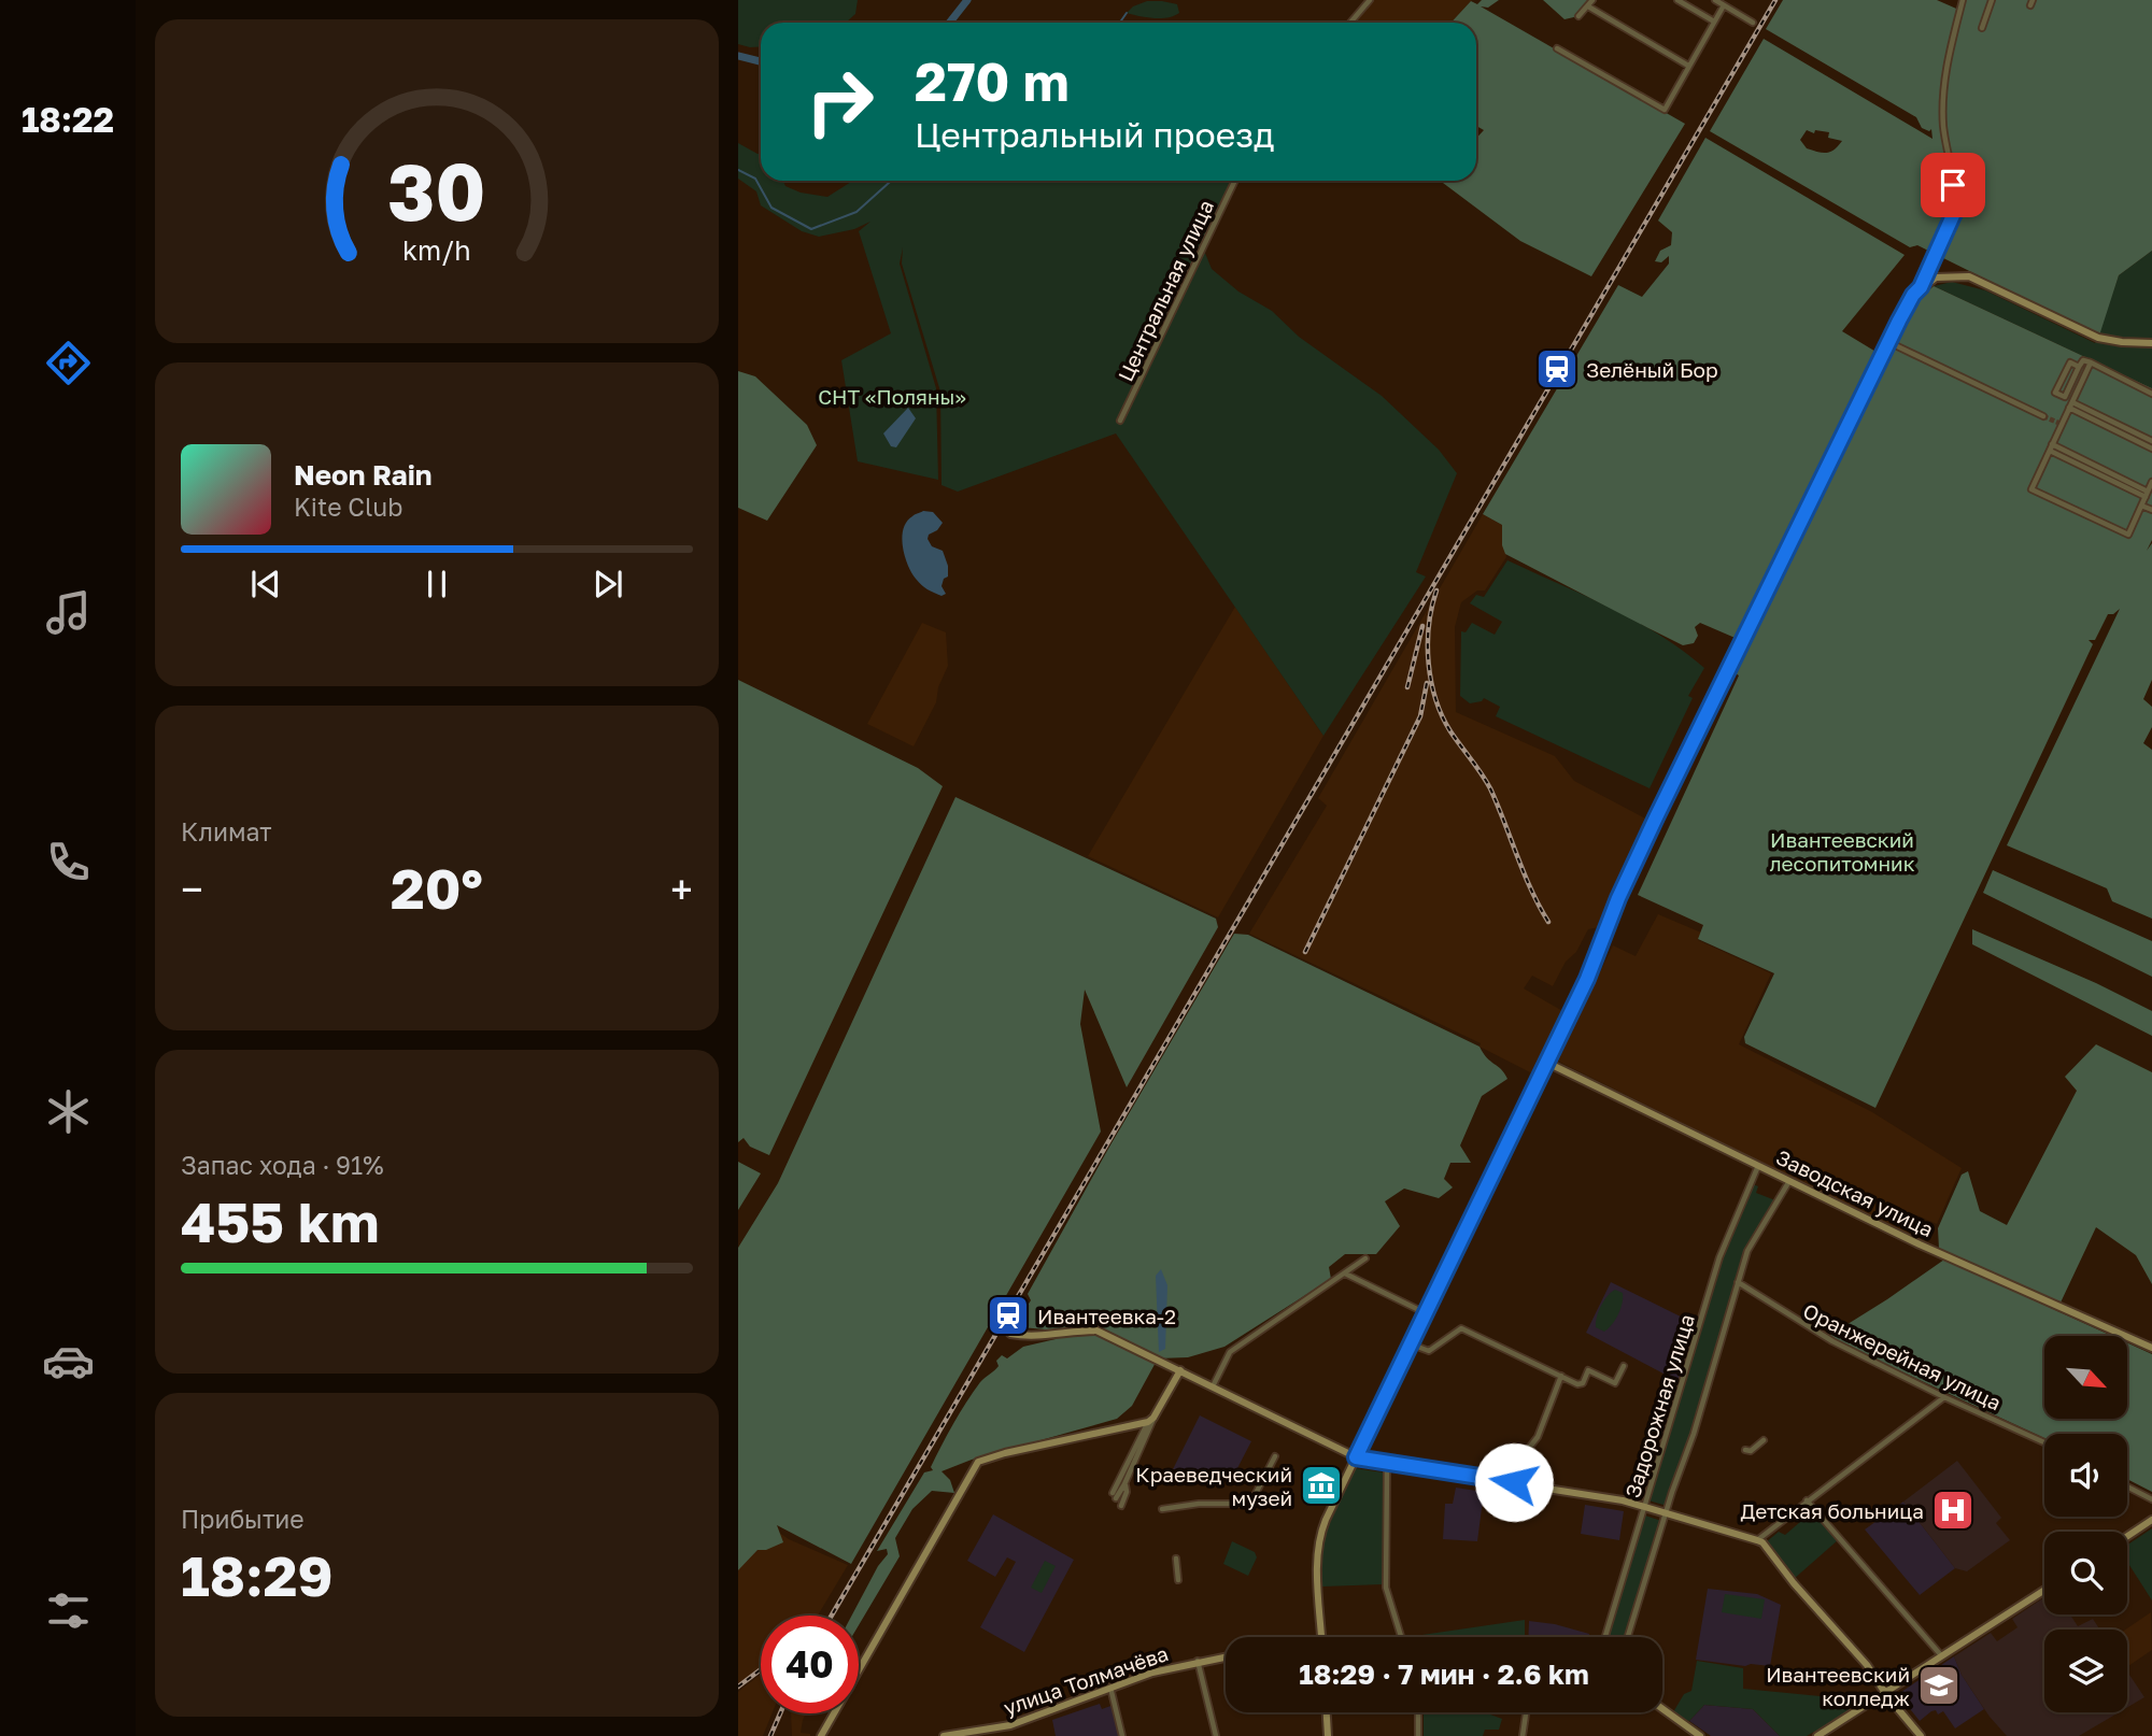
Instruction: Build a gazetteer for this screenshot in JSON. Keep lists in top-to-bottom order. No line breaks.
{"streets":{"street":["Центральная улица","Заводская улица","Оранжерейная улица","Задорожная улица","улица Толмачёва"]},"crossings":[["Заводская улица","Задорожная улица"],["Оранжерейная улица","Задорожная улица"]],"parks":["СНТ «Поляны»","Ивантеевский лесопитомник"],"places":{"station":["Зелёный Бор","Ивантеевка-2"],"museum":["Краеведческий музей"],"hospital":["Детская больница"],"school or university":["Ивантеевский колледж"]},"north":"bottom right","page":{"tabs":"18:22","turn":["270 m","Центральный проезд"],"song":["Neon Rain","Kite Club"],"tile":["Климат",["Запас хода · 91%","455 km"],["Прибытие","18:29"]],"heat":["−","20°","+"],"limit":"40","trip":"18:29 · 7 мин · 2.6 km","gauge":["30","km/h"]}}
